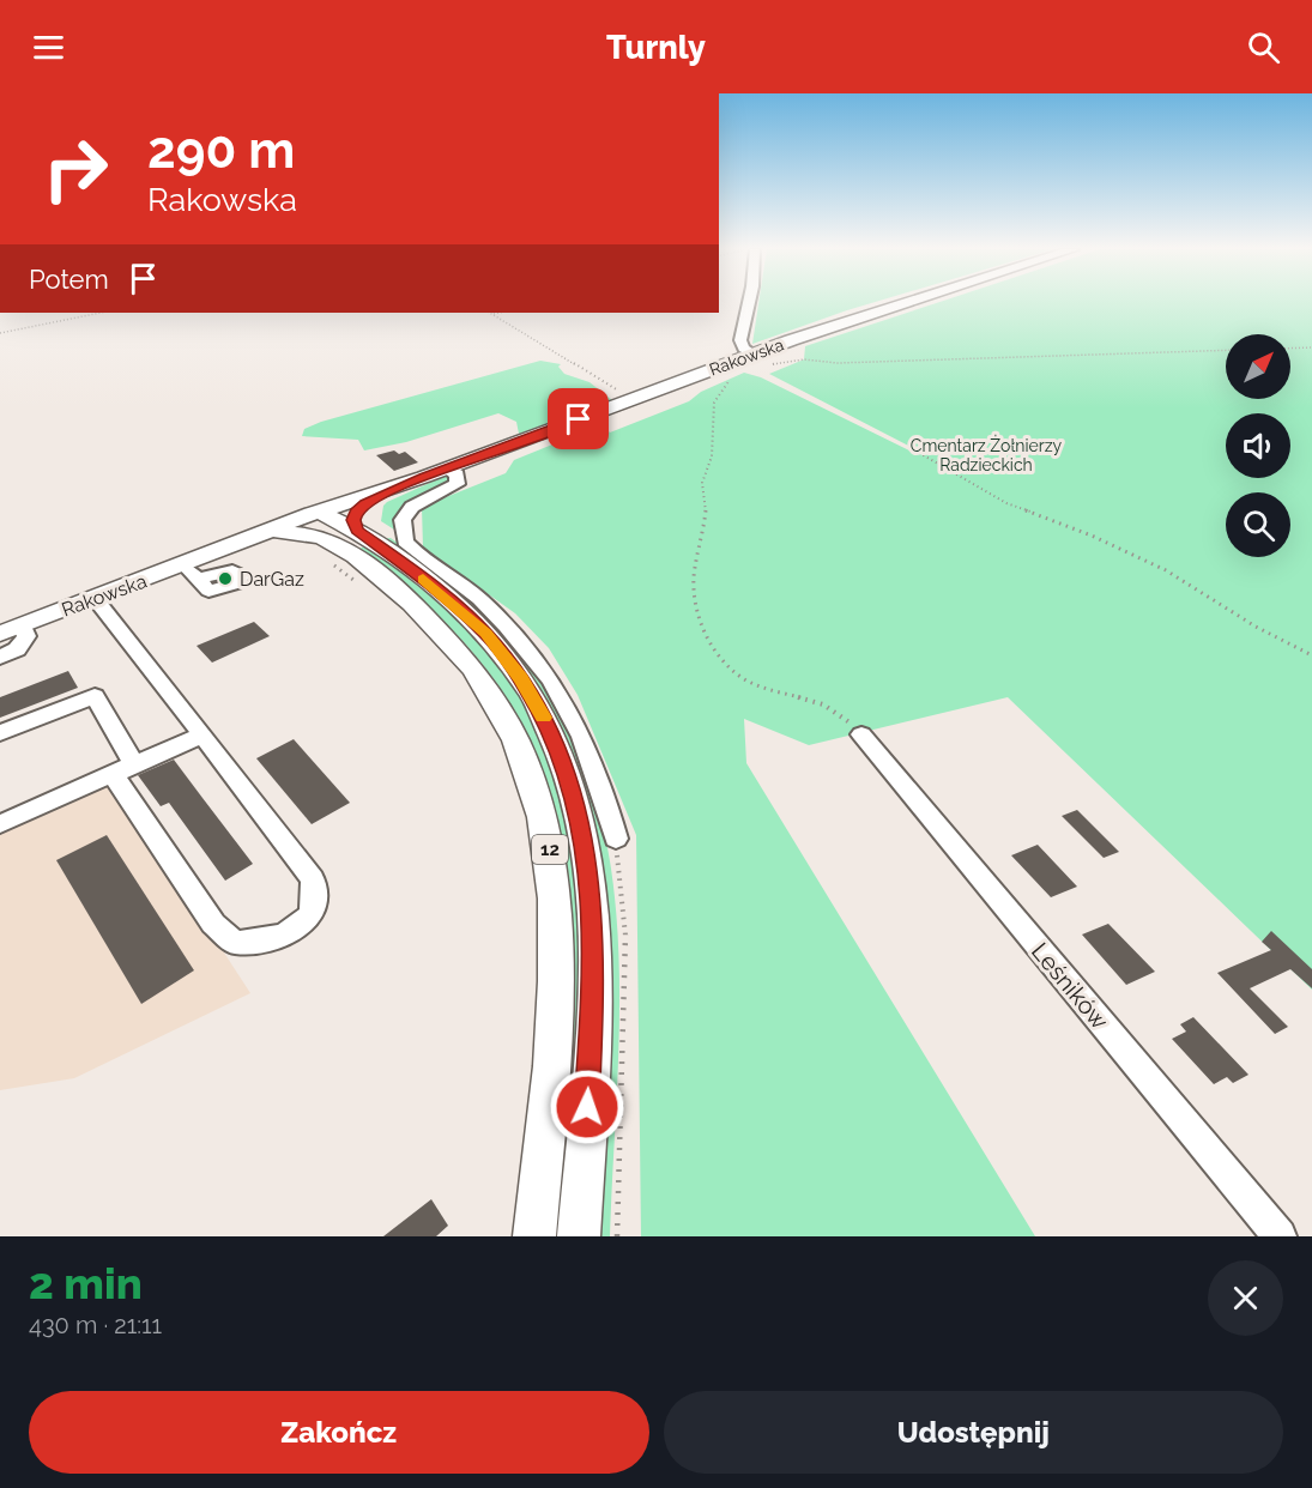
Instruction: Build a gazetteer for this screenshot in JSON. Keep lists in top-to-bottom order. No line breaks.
{"streets":{"main road":["Rakowska","12"],"street":["Leśników"]},"crossings":[["Rakowska","12"]],"parks":["Cmentarz Żołnierzy Radzieckich"],"places":["DarGaz"],"north":"top right","page":{"header":"Turnly","turn":["290 m","Rakowska"],"then":"Potem","heading":["2 min","430 m · 21:11"],"buttons":["Zakończ","Udostępnij"]}}
